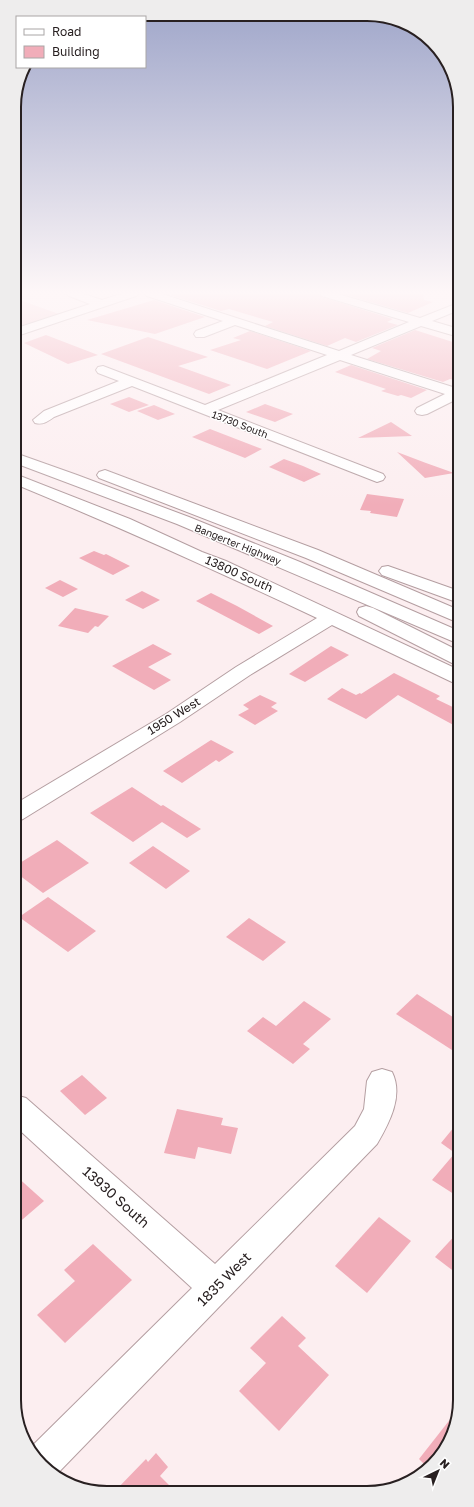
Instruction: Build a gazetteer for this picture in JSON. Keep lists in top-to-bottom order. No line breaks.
{"streets":{"main road":["13730 South","Bangerter Highway","13800 South","1950 West","13930 South","1835 West"]},"crossings":[["13800 South","1950 West"],["13930 South","1835 West"]],"legend":["Road","Building"],"north":"top right"}
